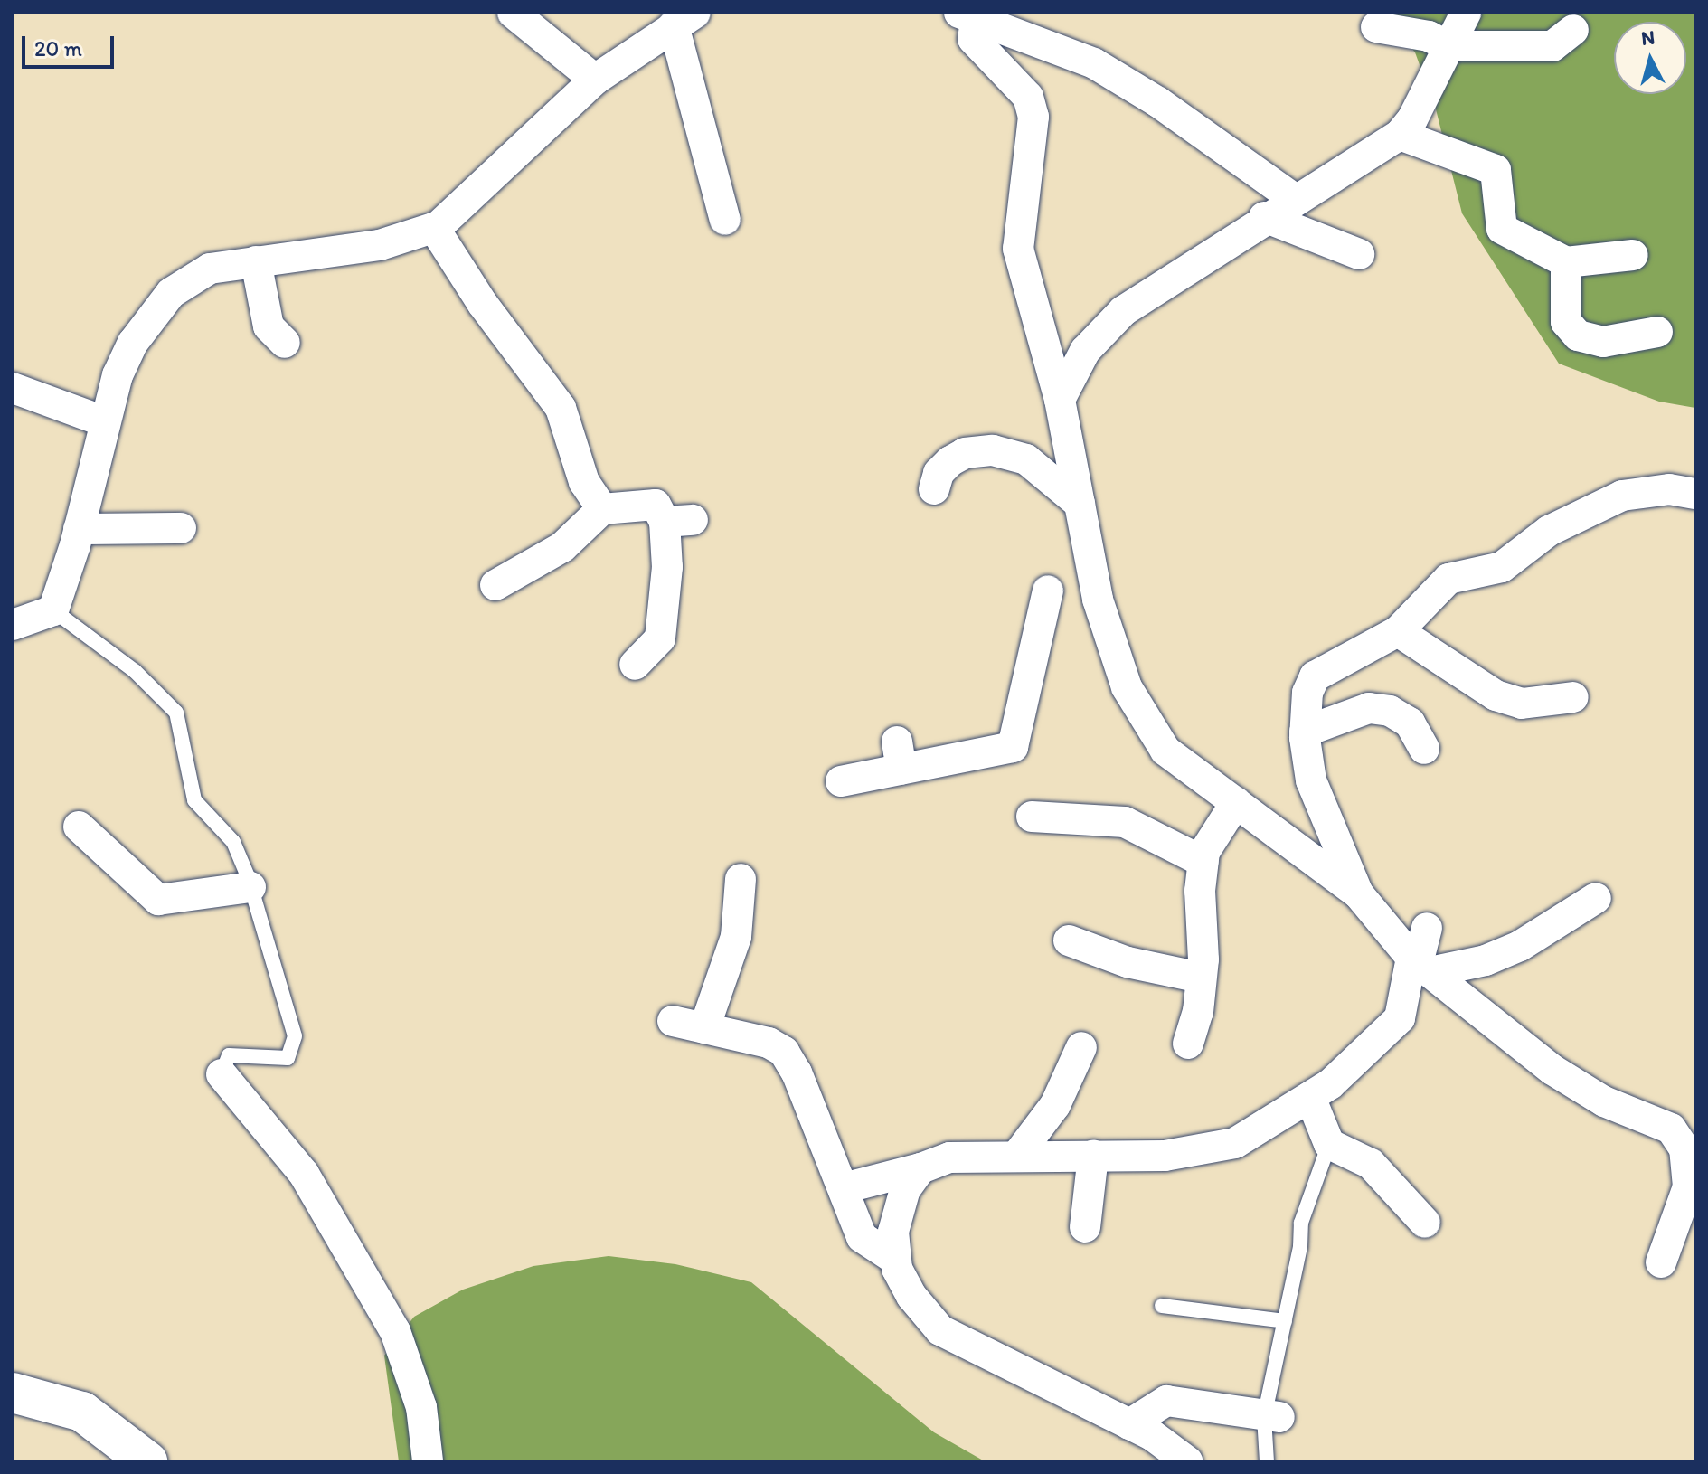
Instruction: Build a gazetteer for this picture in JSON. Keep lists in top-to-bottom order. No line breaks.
{"scale_bar":"20 m","north":"top"}
